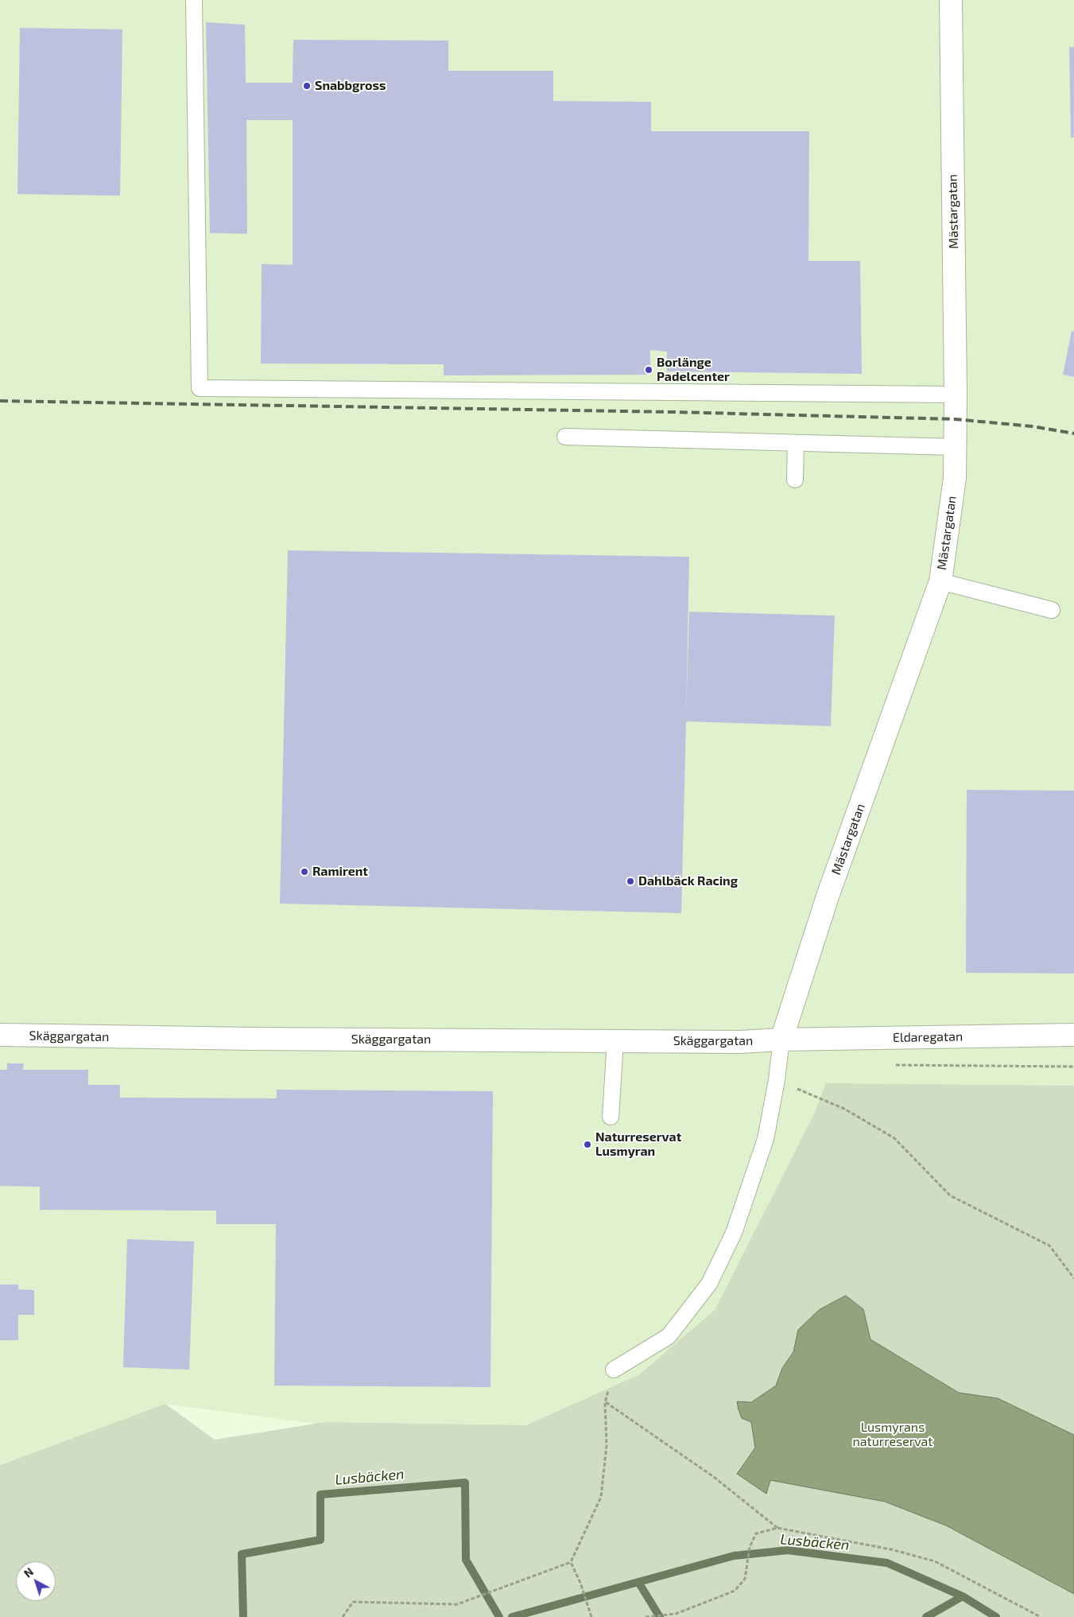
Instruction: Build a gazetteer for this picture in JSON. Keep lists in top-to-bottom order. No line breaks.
{"streets":{"street":["Mästargatan","Skäggargatan","Eldaregatan"]},"crossings":[["Mästargatan","Skäggargatan"],["Mästargatan","Eldaregatan"],["Skäggargatan","Eldaregatan"]],"water":["Lusbäcken"],"parks":["Lusmyrans naturreservat"],"places":["Snabbgross","Borlänge Padelcenter","Ramirent","Dahlbäck Racing","Naturreservat Lusmyran"],"north":"top left"}
